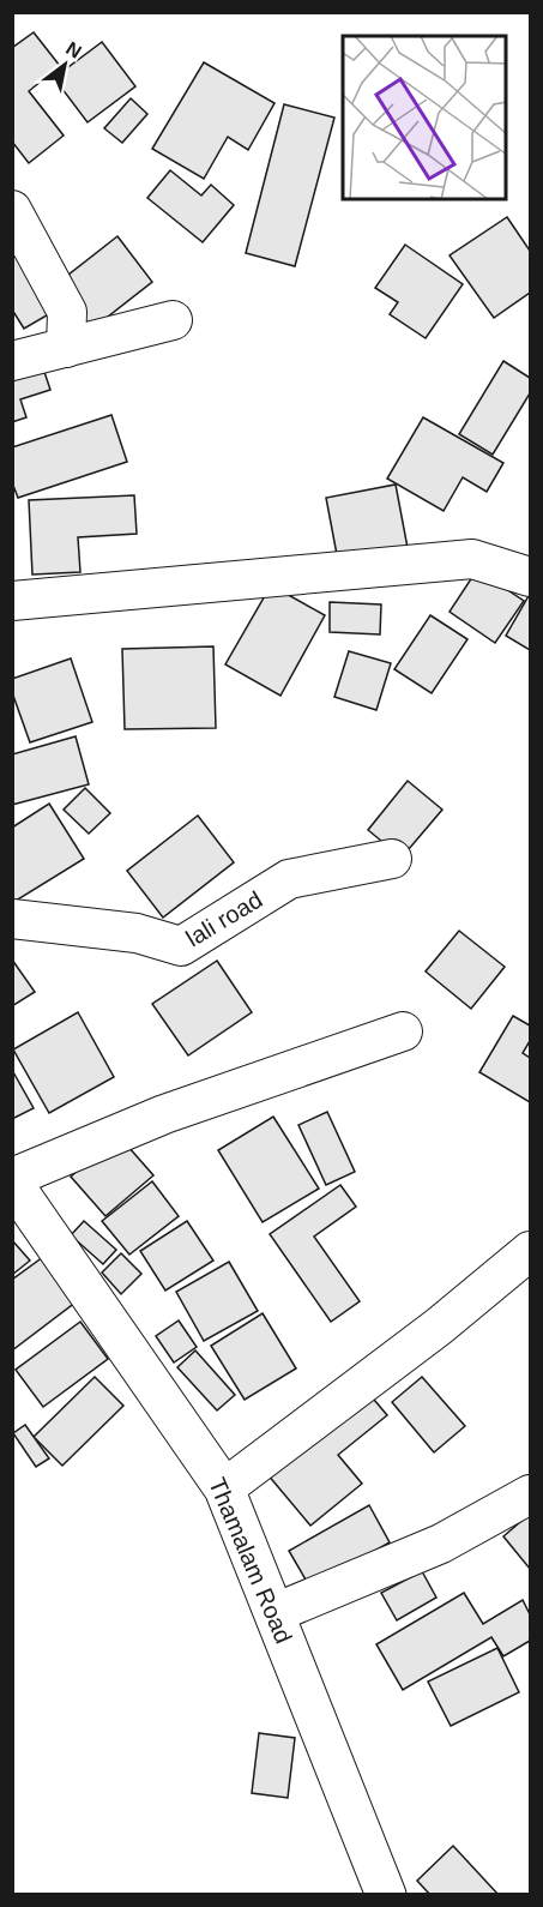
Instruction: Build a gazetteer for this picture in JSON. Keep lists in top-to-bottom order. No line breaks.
{"streets":{"street":["lali road","Thamalam Road"]},"north":"top right"}
